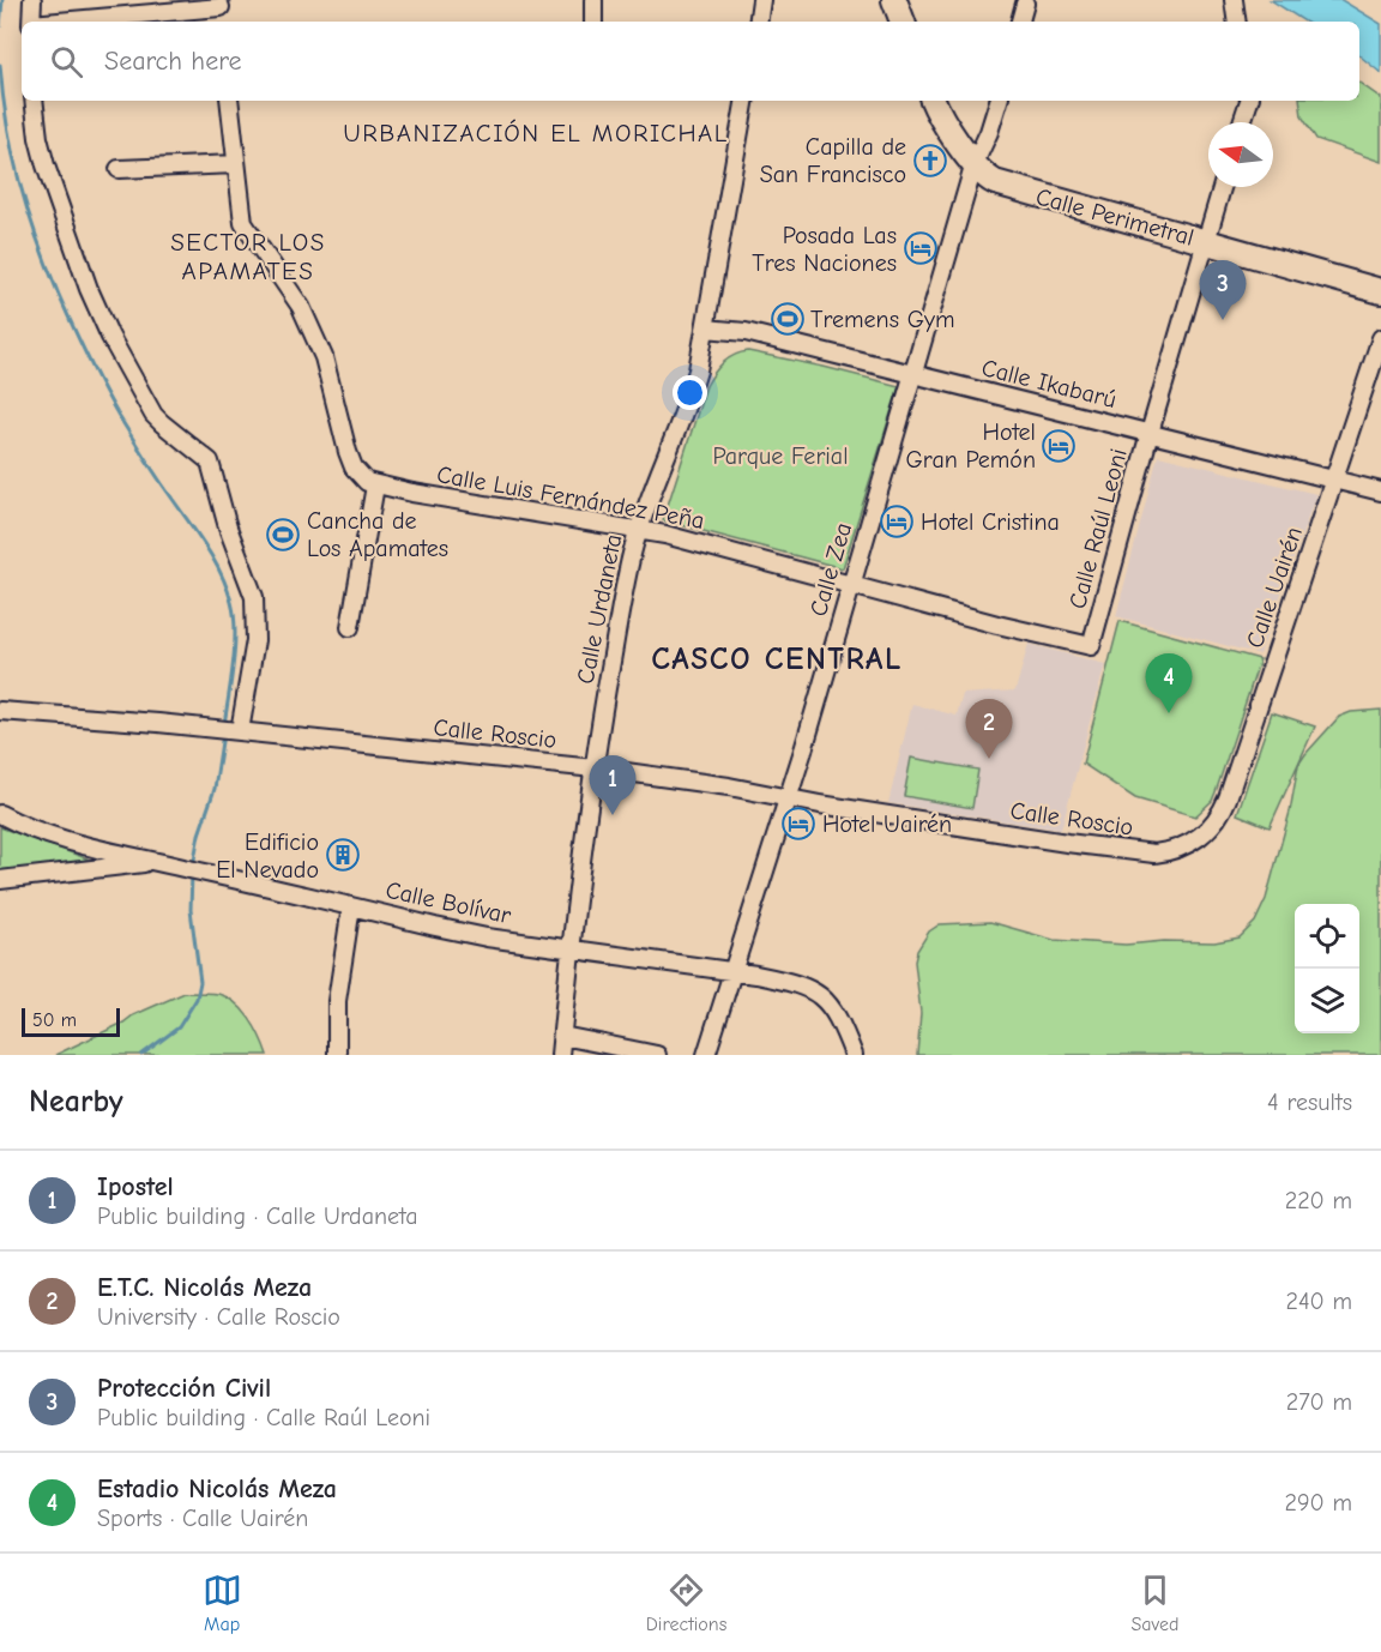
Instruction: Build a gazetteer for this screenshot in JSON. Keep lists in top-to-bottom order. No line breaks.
{"streets":{"highway":["Calle Perimetral"],"street":["Calle Ikabarú","Calle Luis Fernández Peña","Calle Raúl Leoni","Calle Zea","Calle Uairén","Calle Urdaneta","Calle Roscio","Calle Bolívar"]},"crossings":[["Calle Perimetral","Calle Raúl Leoni"],["Calle Perimetral","Calle Zea"],["Calle Ikabarú","Calle Raúl Leoni"],["Calle Ikabarú","Calle Zea"],["Calle Ikabarú","Calle Uairén"],["Calle Ikabarú","Calle Urdaneta"],["Calle Luis Fernández Peña","Calle Raúl Leoni"],["Calle Luis Fernández Peña","Calle Zea"],["Calle Luis Fernández Peña","Calle Urdaneta"],["Calle Zea","Calle Roscio"],["Calle Zea","Calle Bolívar"],["Calle Uairén","Calle Roscio"],["Calle Urdaneta","Calle Roscio"],["Calle Urdaneta","Calle Bolívar"]],"districts":["URBANIZACIÓN EL MORICHAL","SECTOR LOS APAMATES","CASCO CENTRAL"],"parks":["Parque Ferial"],"places":{"church":["Capilla de San Francisco"],"hotel":["Posada Las Tres Naciones","Hotel Gran Pemón","Hotel Cristina","Hotel Uairén"],"sports":["Tremens Gym","Cancha de Los Apamates"],"building":["Edificio El Nevado"]},"scale_bar":"50 m","north":"left","page":{"search":"Search here","pins":["3","4","2","1"],"scale":"50 m","heading":["Nearby","4 results"],"list":[{"mark":"1","name":"Ipostel","note":"Public building · Calle Urdaneta","value":"220 m"},{"mark":"2","name":"E.T.C. Nicolás Meza","note":"University · Calle Roscio","value":"240 m"},{"mark":"3","name":"Protección Civil","note":"Public building · Calle Raúl Leoni","value":"270 m"},{"mark":"4","name":"Estadio Nicolás Meza","note":"Sports · Calle Uairén","value":"290 m"}],"nav":["Map","Directions","Saved"]}}
